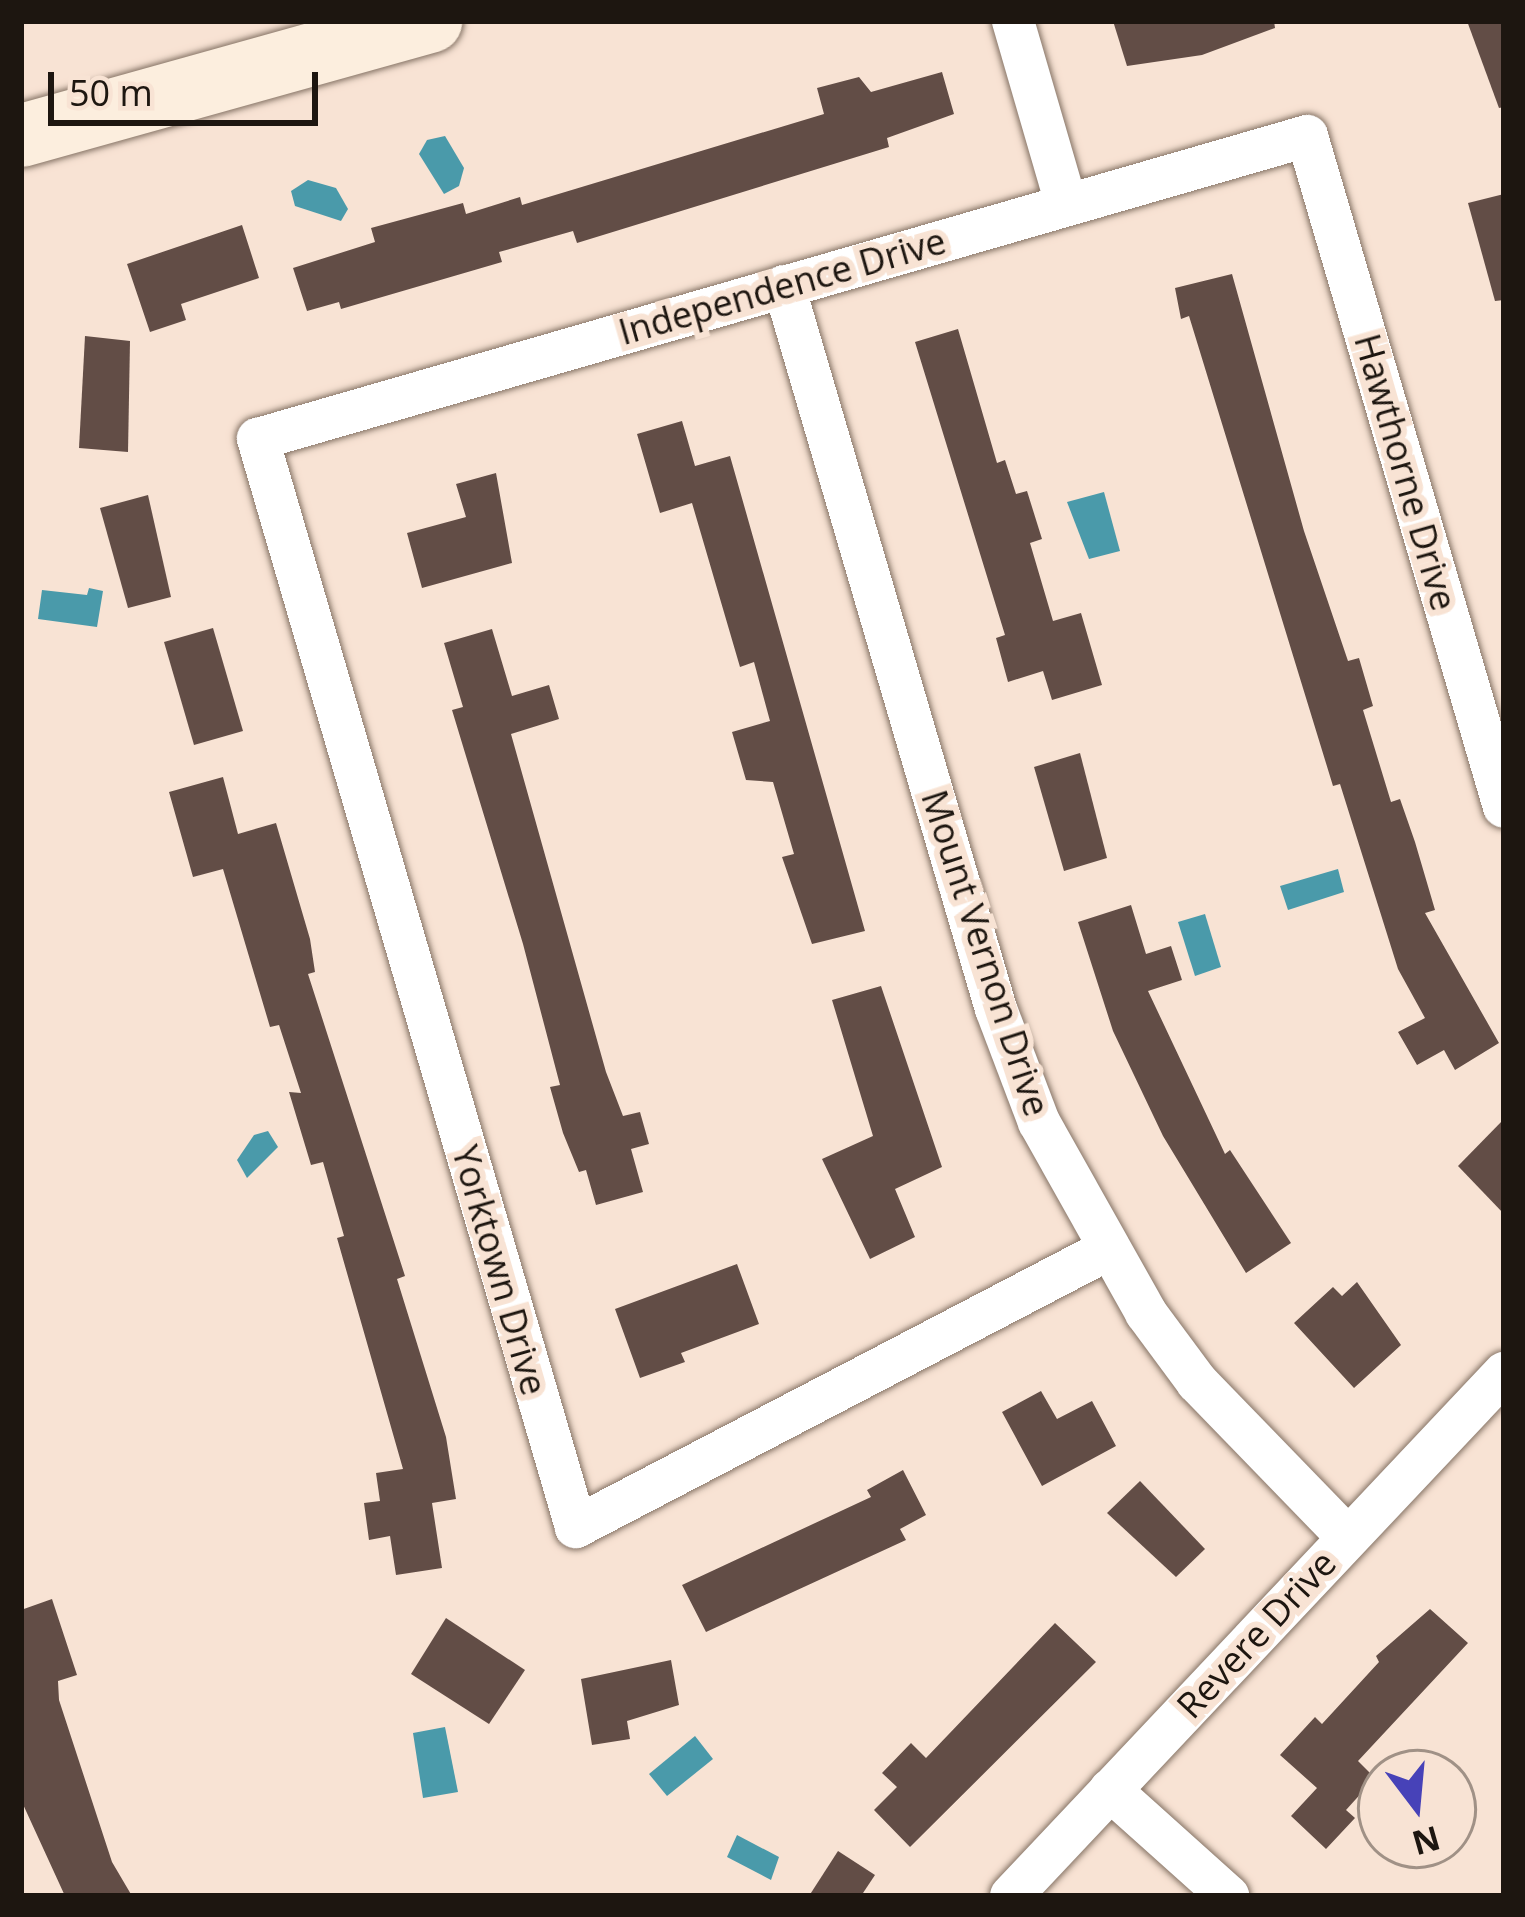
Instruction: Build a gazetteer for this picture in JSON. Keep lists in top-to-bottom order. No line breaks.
{"streets":{"street":["Independence Drive","Hawthorne Drive","Mount Vernon Drive","Yorktown Drive","Revere Drive"]},"crossings":[["Independence Drive","Hawthorne Drive"],["Independence Drive","Mount Vernon Drive"],["Independence Drive","Yorktown Drive"],["Mount Vernon Drive","Yorktown Drive"],["Mount Vernon Drive","Revere Drive"]],"scale_bar":"50 m","north":"bottom"}
